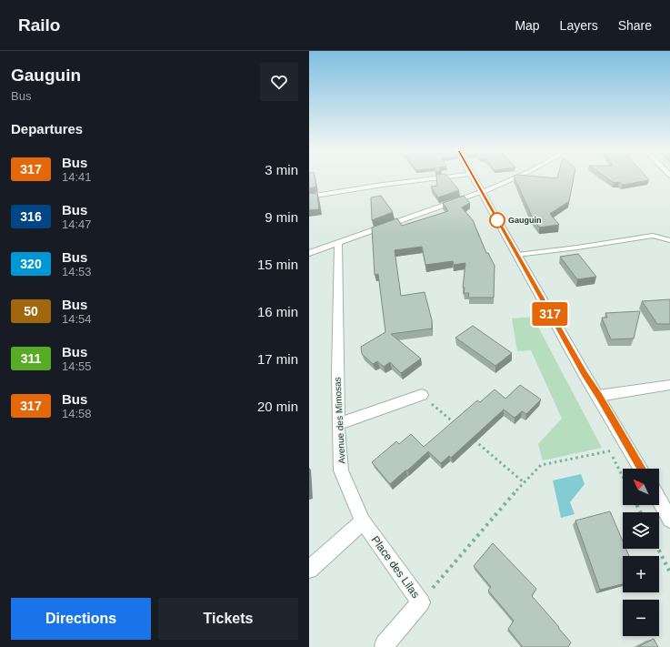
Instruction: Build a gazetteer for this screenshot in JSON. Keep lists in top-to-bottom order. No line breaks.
{"streets":{"street":["Avenue des Mimosas","Place des Lilas"]},"crossings":[["Avenue des Mimosas","Place des Lilas"]],"places":["Gauguin"],"lines":["bus line 317"],"north":"top left","page":{"header":"Railo","nav":["Map","Layers","Share"],"heading":[["Gauguin","Bus"],"Departures"],"on_map":"317","list":[{"mark":"317","name":"Bus","note":"14:41","value":"3 min"},{"mark":"316","name":"Bus","note":"14:47","value":"9 min"},{"mark":"320","name":"Bus","note":"14:53","value":"15 min"},{"mark":"50","name":"Bus","note":"14:54","value":"16 min"},{"mark":"311","name":"Bus","note":"14:55","value":"17 min"},{"mark":"317","name":"Bus","note":"14:58","value":"20 min"}],"map_buttons":["+","−"],"buttons":["Directions","Tickets"]}}
